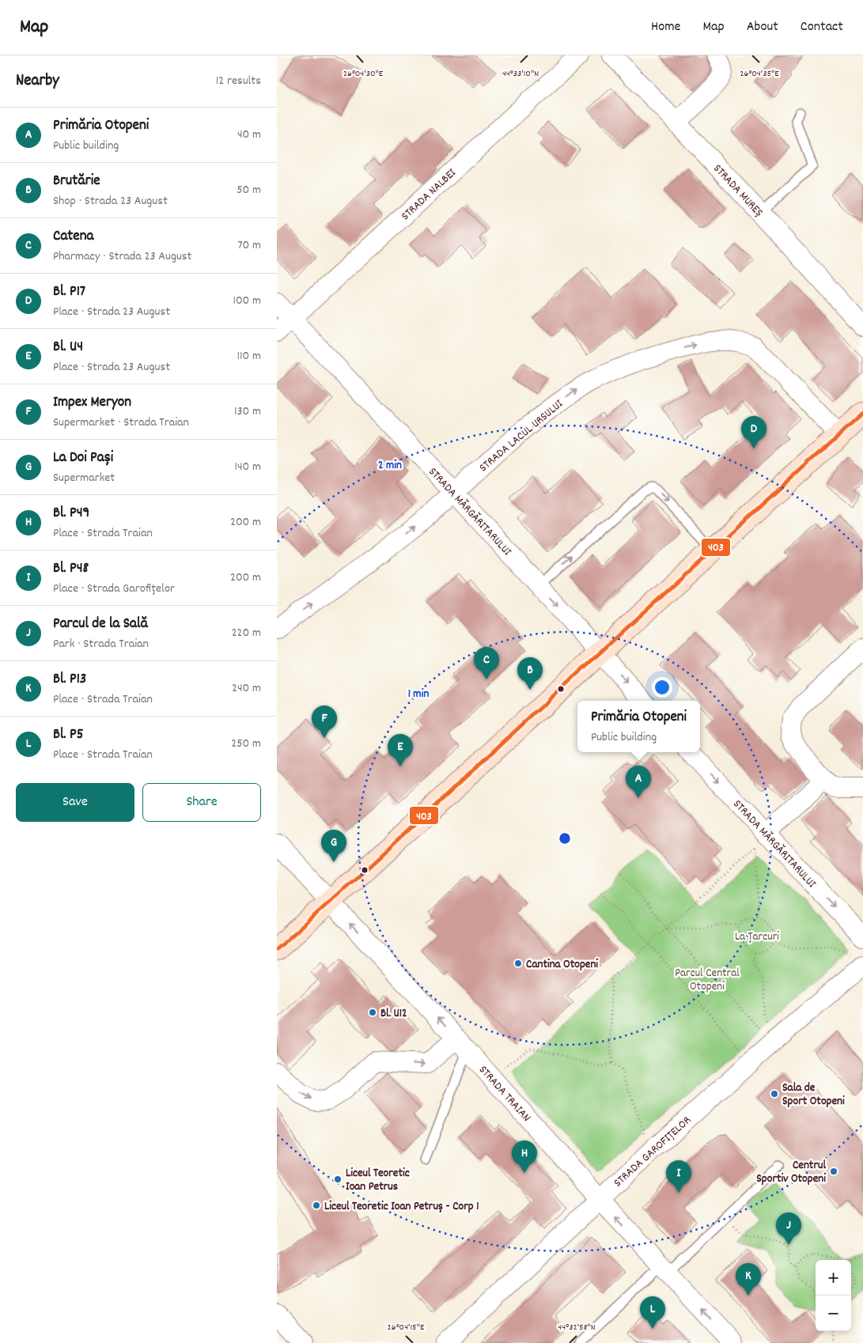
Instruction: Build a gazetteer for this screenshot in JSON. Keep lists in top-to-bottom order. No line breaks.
{"streets":{"street":["STRADA MUREȘ","STRADA NALBEI","STRADA LACUL URSULUI","STRADA MĂRGĂRITARULUI","STRADA TRAIAN","STRADA GAROFIȚELOR"]},"crossings":[["STRADA NALBEI","STRADA MĂRGĂRITARULUI"],["STRADA LACUL URSULUI","STRADA MĂRGĂRITARULUI"],["STRADA MĂRGĂRITARULUI","STRADA GAROFIȚELOR"],["STRADA TRAIAN","STRADA GAROFIȚELOR"]],"one_way":["STRADA LACUL URSULUI","STRADA MĂRGĂRITARULUI","STRADA TRAIAN"],"parks":["La Țarcuri","Parcul Central Otopeni"],"places":["Cantina Otopeni","Bl. U12","Sala de Sport Otopeni","Centrul Sportiv Otopeni","Liceul Teoretic Ioan Petrus","Liceul Teoretic Ioan Petruș - Corp 1"],"lines":["transit line 403"],"page":{"header":"Map","nav":["Home","Map","About","Contact"],"heading":["Nearby","12 results"],"list":[{"mark":"A","name":"Primăria Otopeni","note":"Public building","value":"40 m"},{"mark":"B","name":"Brutărie","note":"Shop · Strada 23 August","value":"50 m"},{"mark":"C","name":"Catena","note":"Pharmacy · Strada 23 August","value":"70 m"},{"mark":"D","name":"Bl. P17","note":"Place · Strada 23 August","value":"100 m"},{"mark":"E","name":"Bl. U4","note":"Place · Strada 23 August","value":"110 m"},{"mark":"F","name":"Impex Meryon","note":"Supermarket · Strada Traian","value":"130 m"},{"mark":"G","name":"La Doi Pași","note":"Supermarket","value":"140 m"},{"mark":"H","name":"Bl. P49","note":"Place · Strada Traian","value":"200 m"},{"mark":"I","name":"Bl. P48","note":"Place · Strada Garofițelor","value":"200 m"},{"mark":"J","name":"Parcul de la Sală","note":"Park · Strada Traian","value":"220 m"},{"mark":"K","name":"Bl. P13","note":"Place · Strada Traian","value":"240 m"},{"mark":"L","name":"Bl. P5","note":"Place · Strada Traian","value":"250 m"}],"pins":["D","C","B","F","E","A","G","H","I","J","K","L"],"popup":["Primăria Otopeni","Public building"],"buttons":["Save","Share"],"map_buttons":["+","−"]},"coordinates":["44°33'10\"N","26°04'30\"E","26°04'35\"E","26°04'15\"E","44°32'58\"N"],"rings":["2 min","1 min"]}
